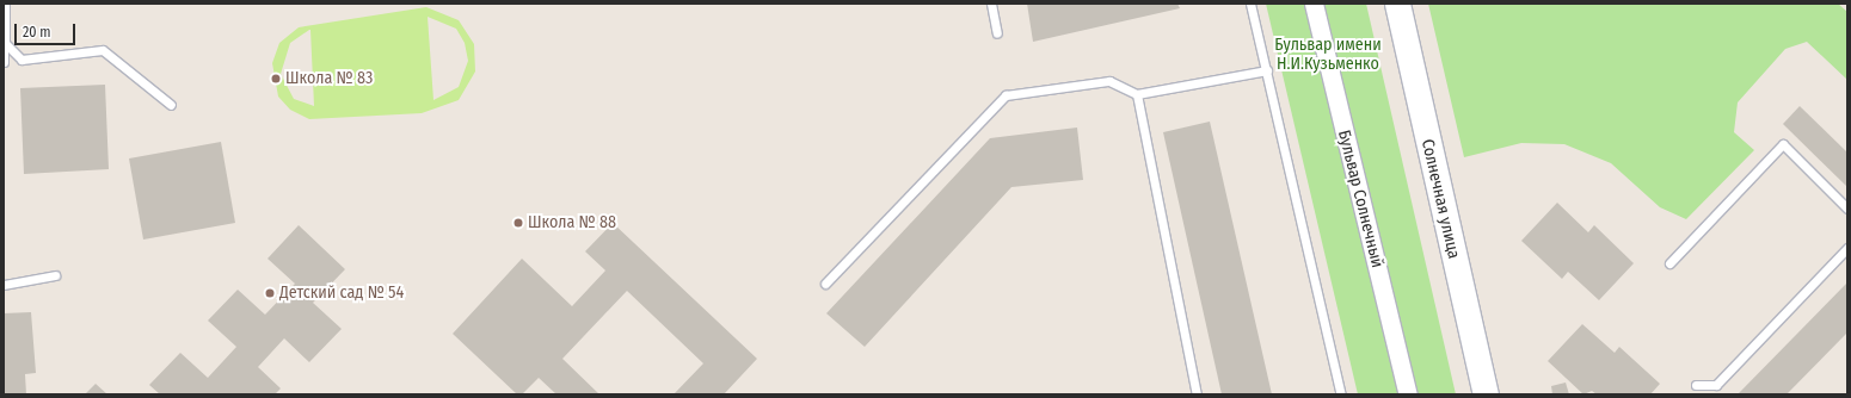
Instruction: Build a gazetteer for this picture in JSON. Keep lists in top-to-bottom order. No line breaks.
{"streets":{"main road":["Солнечная улица"],"street":["Бульвар Солнечный"]},"parks":["Бульвар имени Н.И.Кузьменко"],"places":["Школа № 83","Школа № 88","Детский сад № 54"],"scale_bar":"20 m"}
